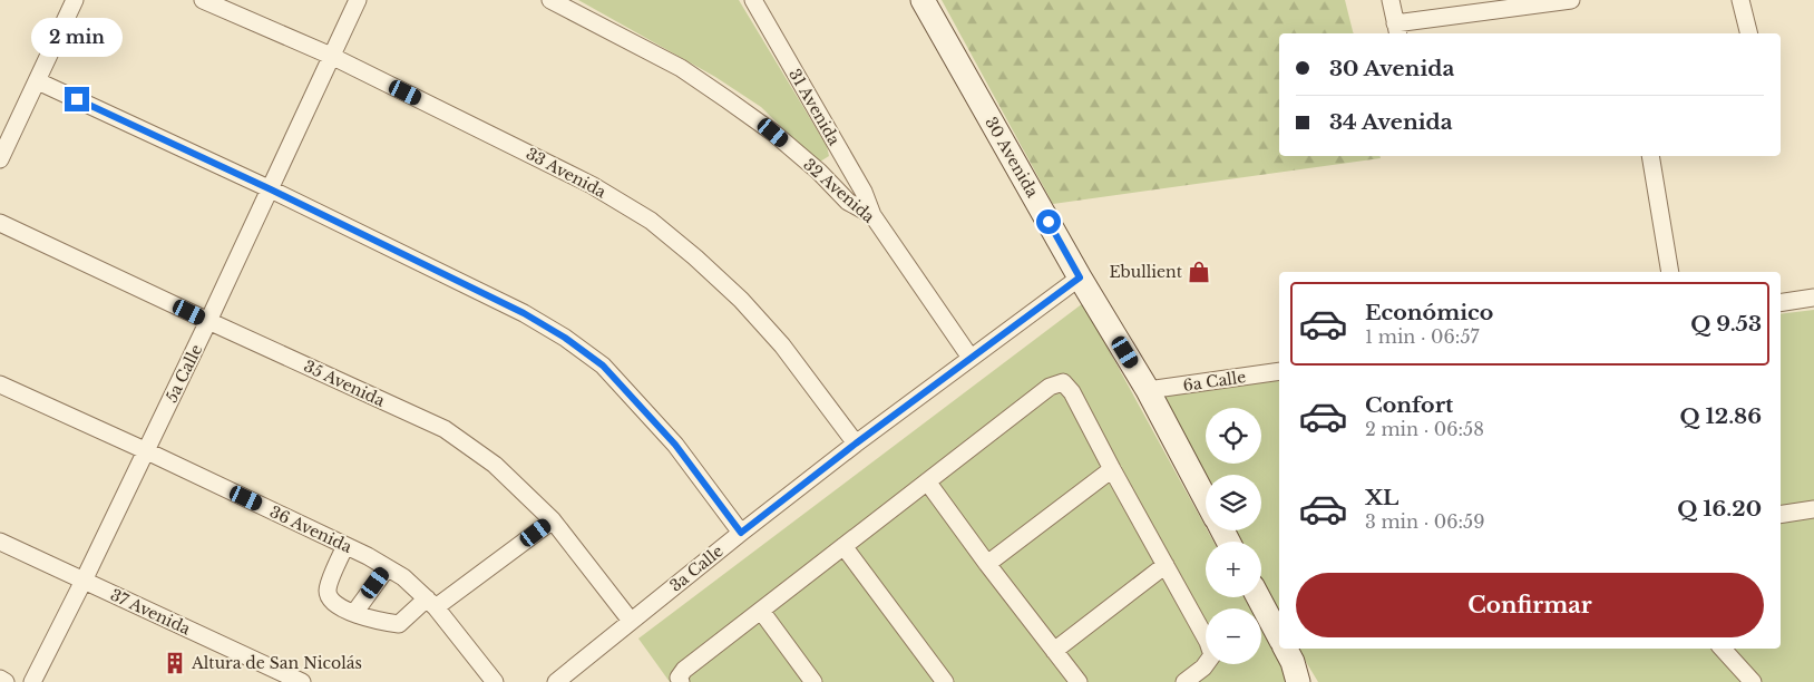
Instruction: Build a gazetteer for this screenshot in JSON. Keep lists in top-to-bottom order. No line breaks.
{"streets":{"street":["31 Avenida","30 Avenida","33 Avenida","32 Avenida","5a Calle","6a Calle","35 Avenida","36 Avenida","3a Calle","37 Avenida"]},"crossings":[["31 Avenida","32 Avenida"],["30 Avenida","6a Calle"],["30 Avenida","3a Calle"],["33 Avenida","5a Calle"],["33 Avenida","3a Calle"],["32 Avenida","3a Calle"],["5a Calle","35 Avenida"],["5a Calle","36 Avenida"],["5a Calle","37 Avenida"],["35 Avenida","3a Calle"]],"places":{"shop":["Ebullient"],"building":["Altura de San Nicolás"]},"page":{"bubble":"2 min","banner":["30 Avenida","34 Avenida"],"list":[{"name":"Económico","note":"1 min · 06:57","value":"Q 9.53"},{"name":"Confort","note":"2 min · 06:58","value":"Q 12.86"},{"name":"XL","note":"3 min · 06:59","value":"Q 16.20"}],"map_buttons":["+","−"],"buttons":"Confirmar"}}
